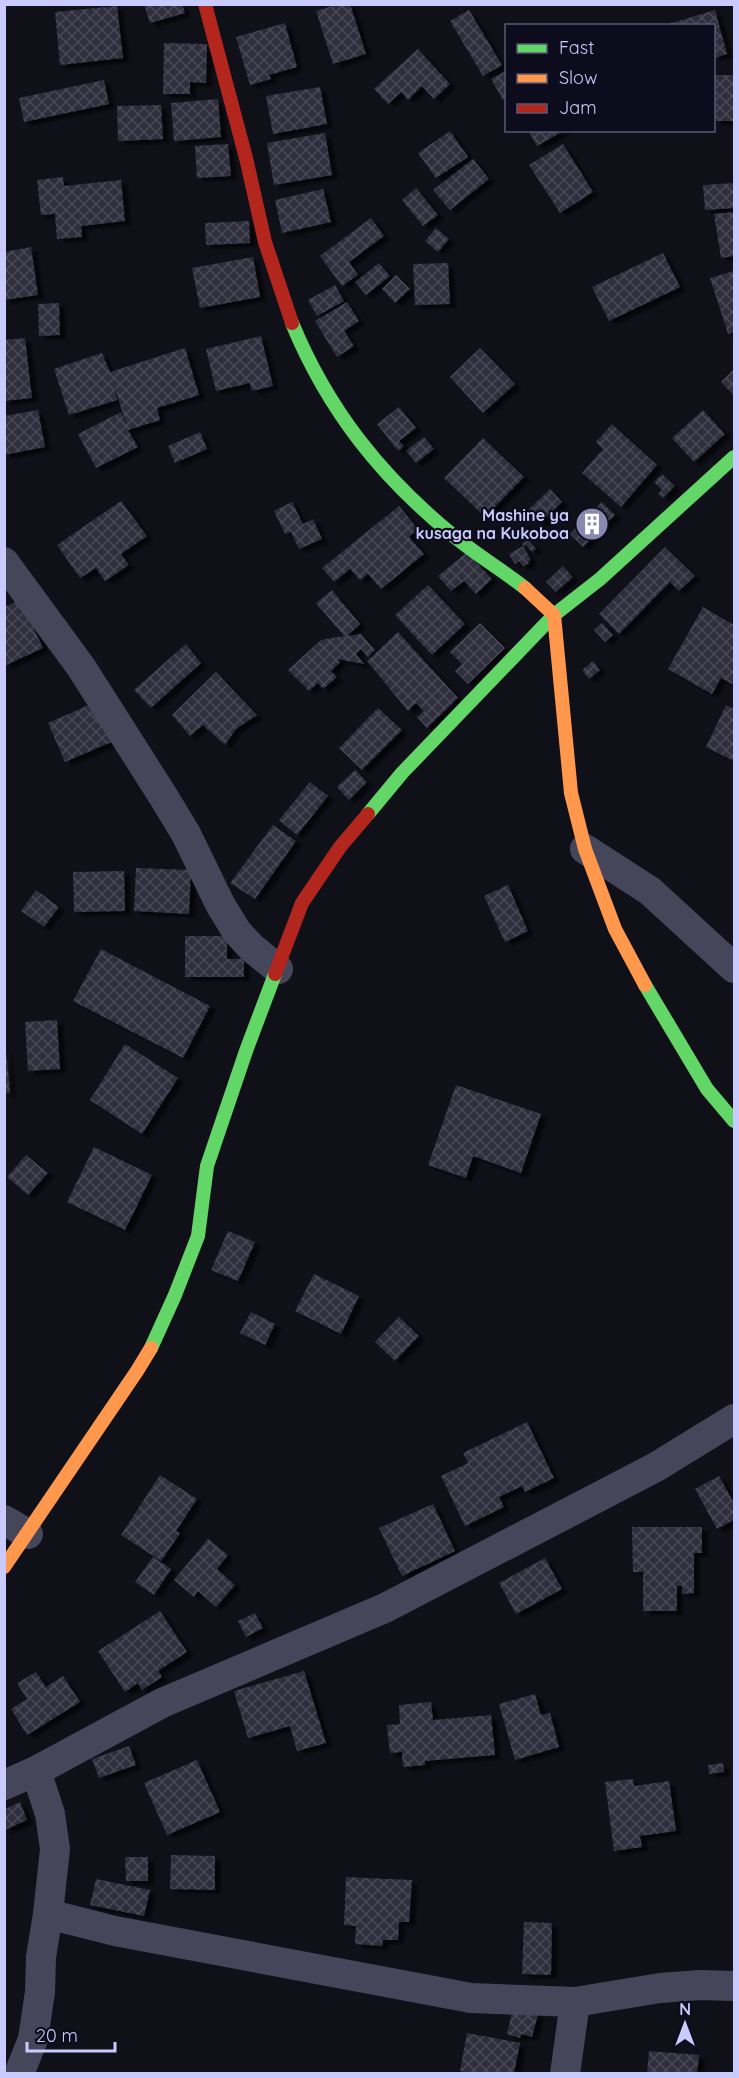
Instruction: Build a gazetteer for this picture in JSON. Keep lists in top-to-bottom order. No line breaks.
{"places":{"building":["Mashine ya kusaga na Kukoboa"]},"legend":["Fast","Slow","Jam"],"scale_bar":"20 m","north":"top"}
